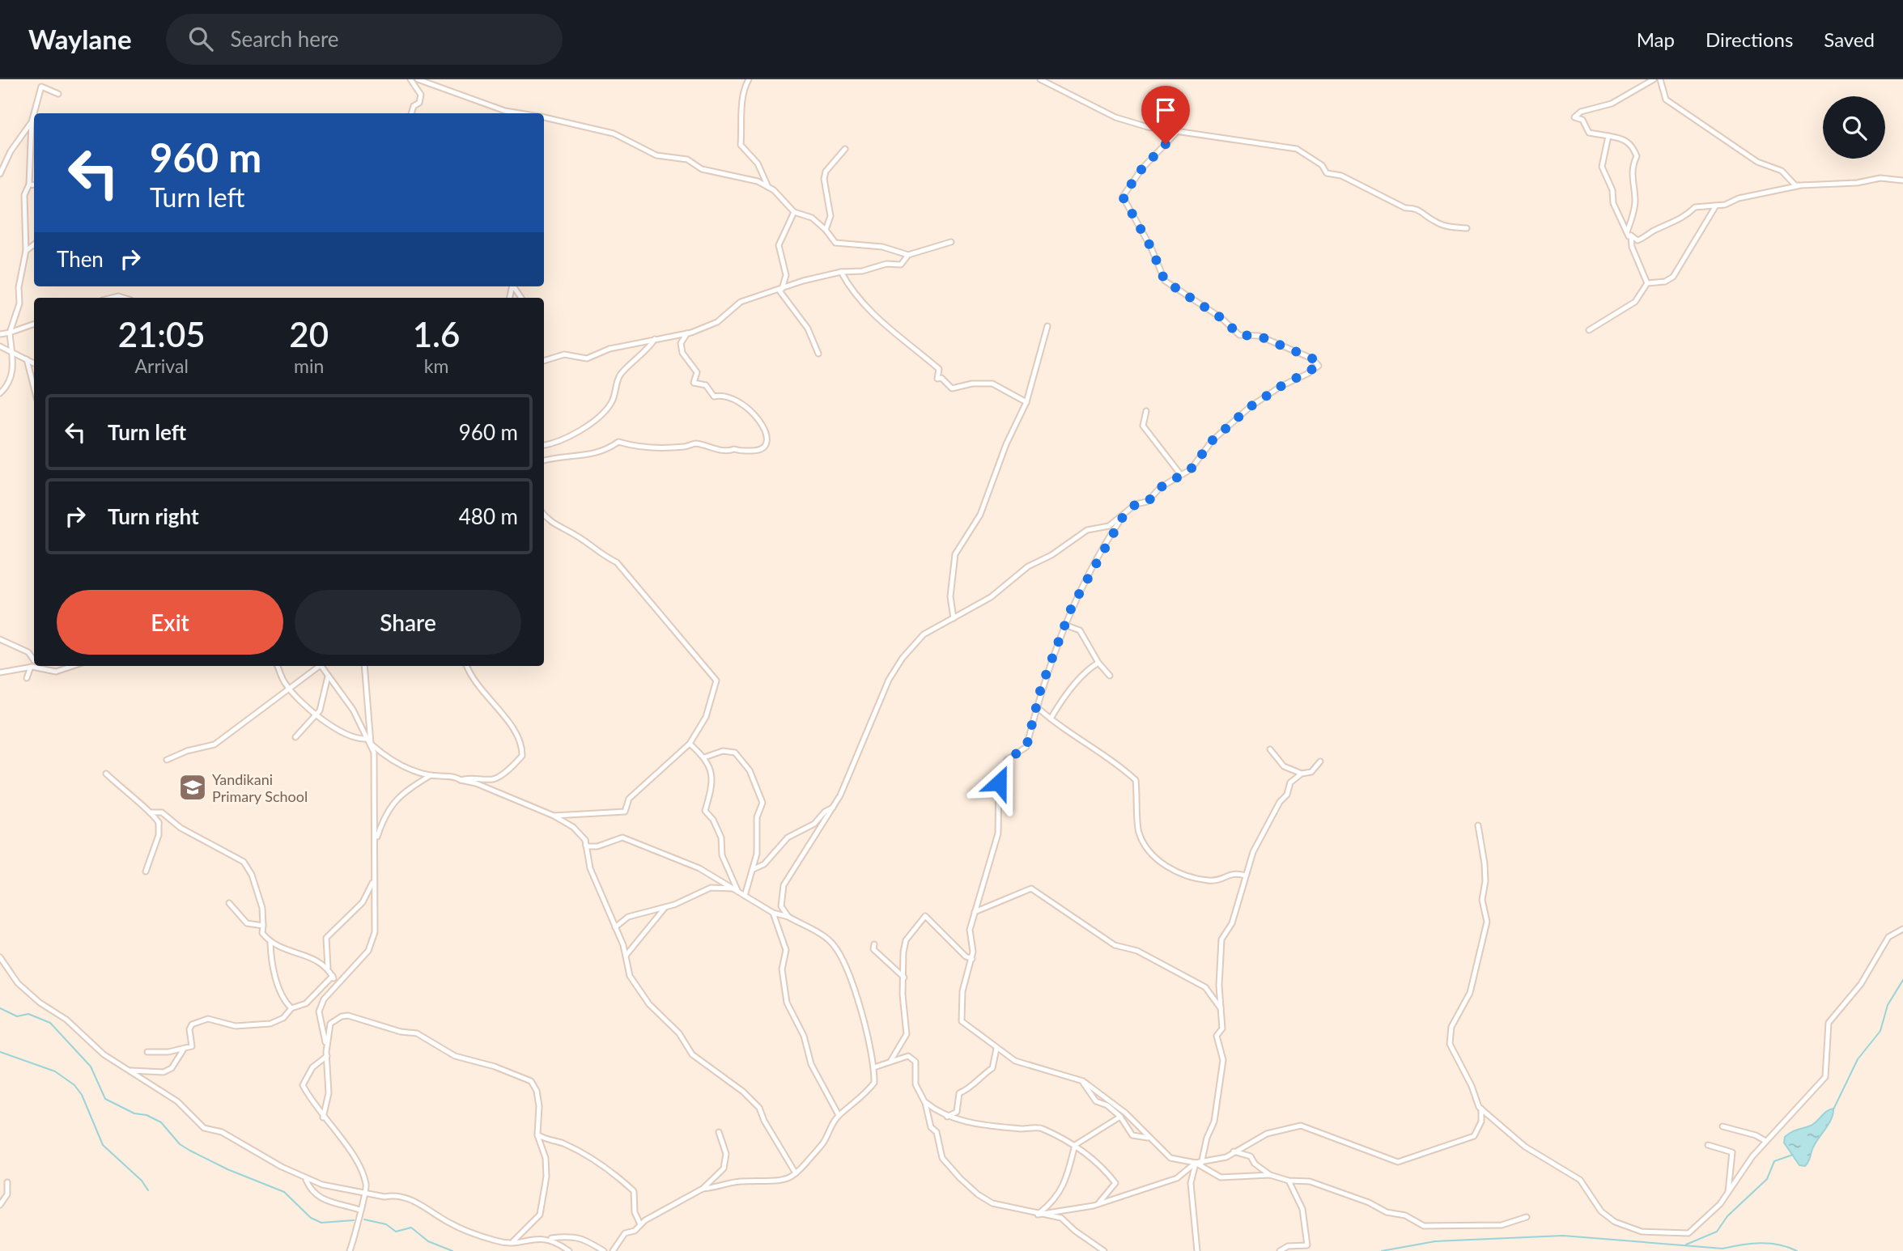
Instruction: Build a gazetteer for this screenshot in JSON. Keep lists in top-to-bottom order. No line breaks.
{"places":{"school or university":["Yandikani Primary School"]},"page":{"header":"Waylane","search":"Search here","nav":["Map","Directions","Saved"],"turn":["960 m","Turn left"],"then":"Then","eta":["21:05","Arrival","20","min","1.6","km"],"list":[{"name":"Turn left","value":"960 m"},{"name":"Turn right","value":"480 m"}],"buttons":["Exit","Share"]}}
